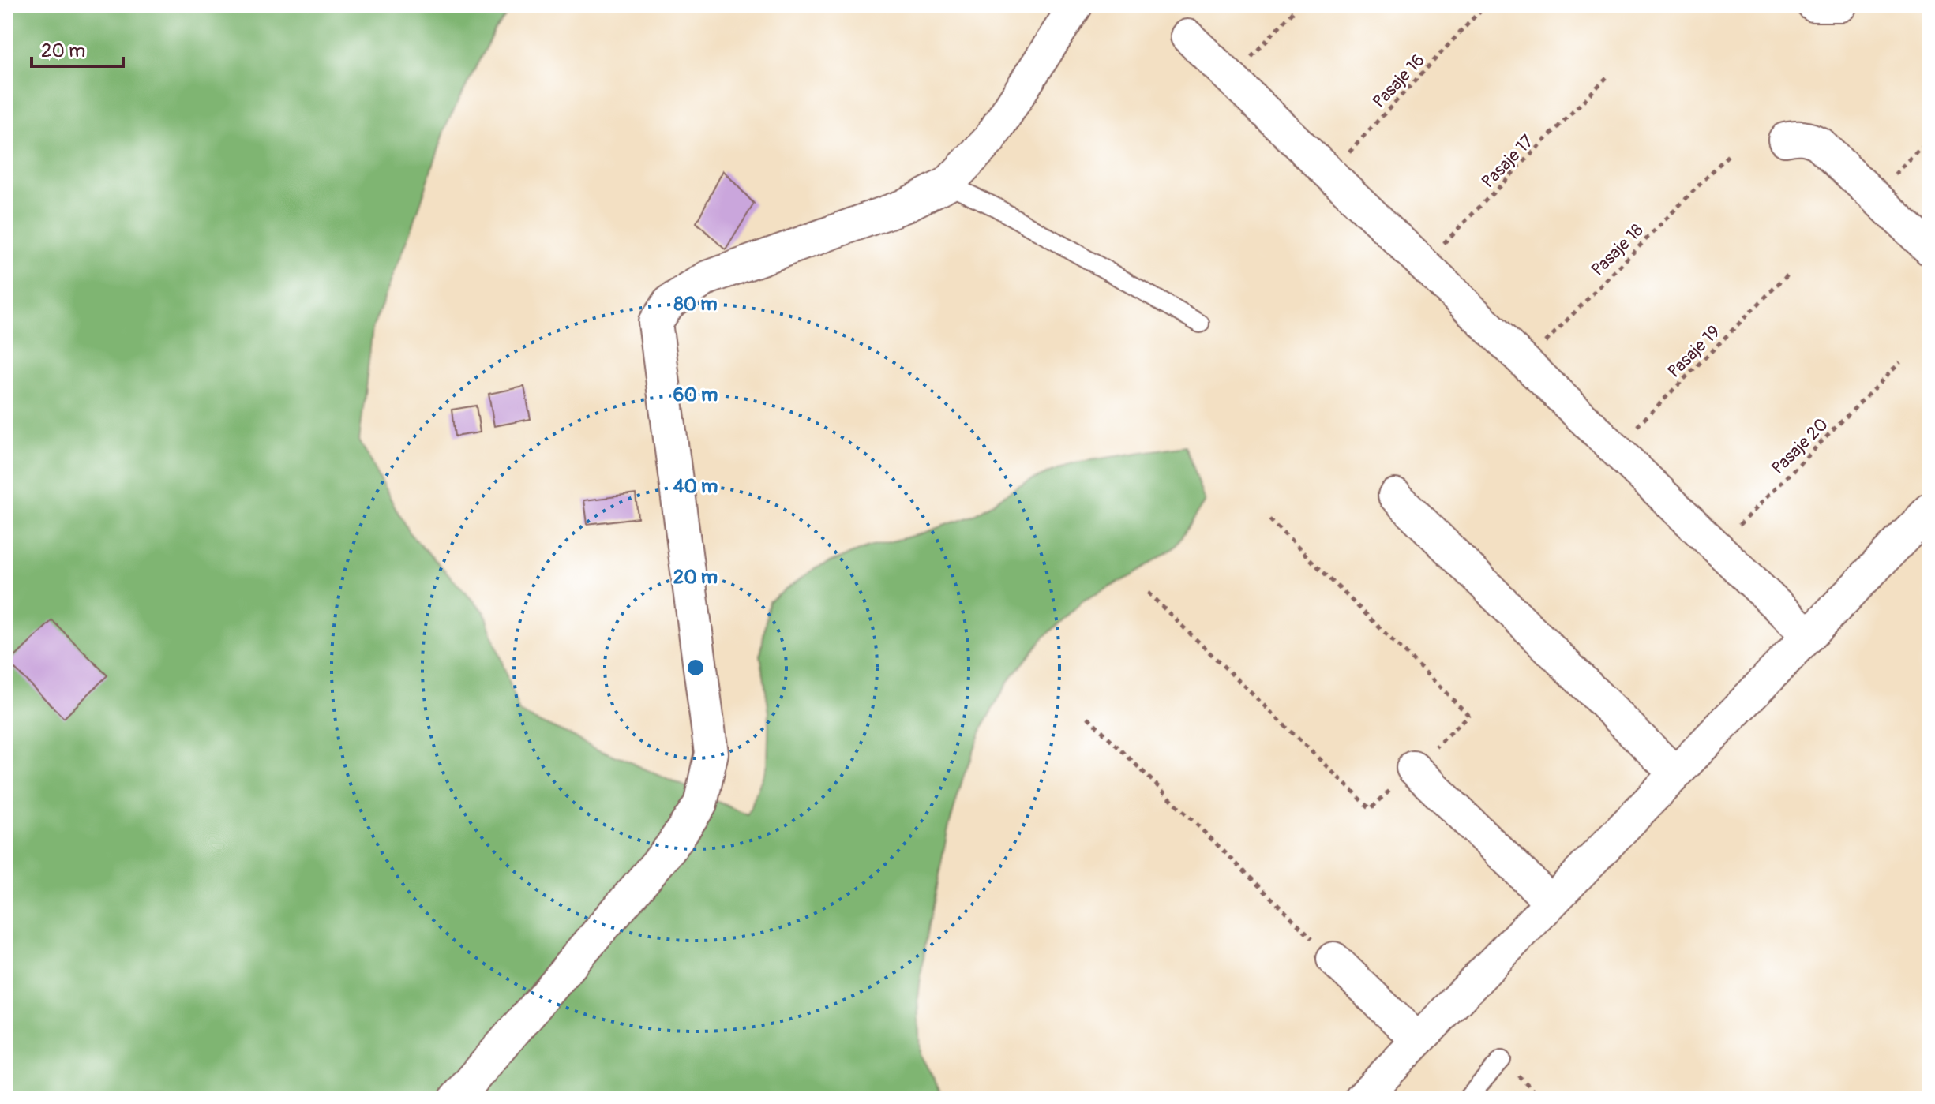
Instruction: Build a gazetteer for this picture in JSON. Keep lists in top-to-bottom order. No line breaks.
{"streets":{"path":["Pasaje 16","Pasaje 17","Pasaje 18","Pasaje 19","Pasaje 20"]},"scale_bar":"20 m","rings":["80 m","60 m","40 m","20 m"]}
